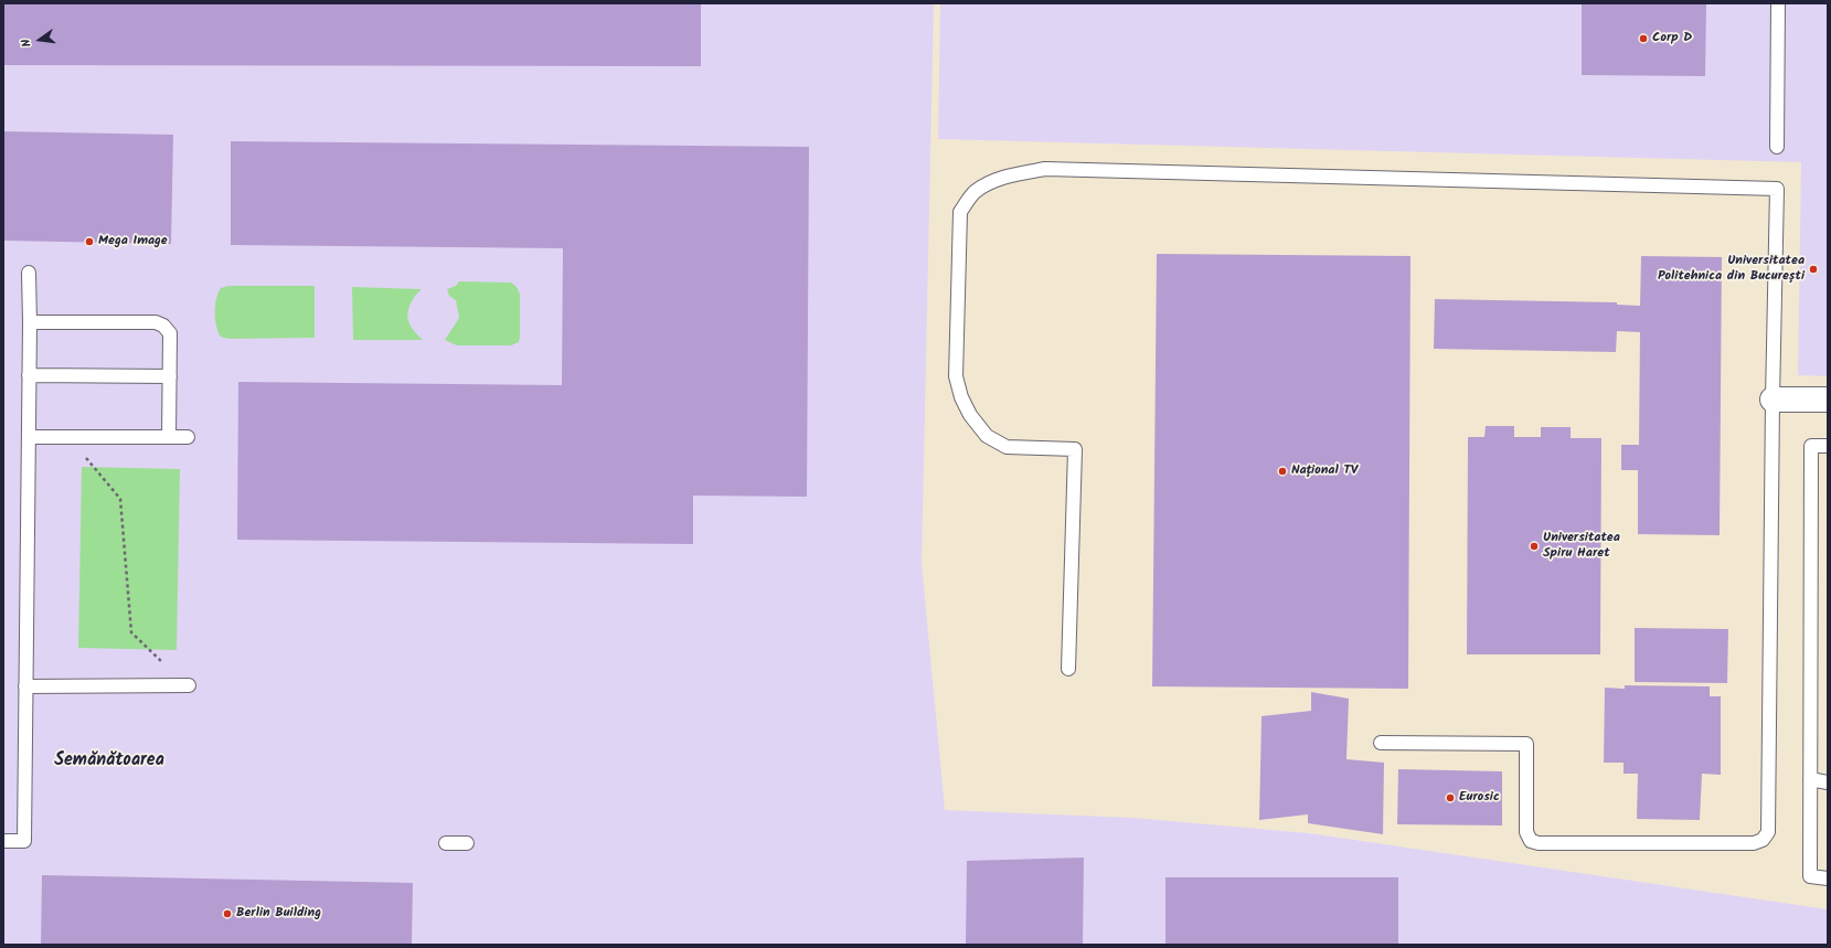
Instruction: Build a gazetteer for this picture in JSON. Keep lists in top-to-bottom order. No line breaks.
{"districts":["Semănătoarea"],"places":["Corp D","Mega Image","Universitatea Politehnica din București","Național TV","Universitatea Spiru Haret","Eurosic","Berlin Building"],"north":"left"}
